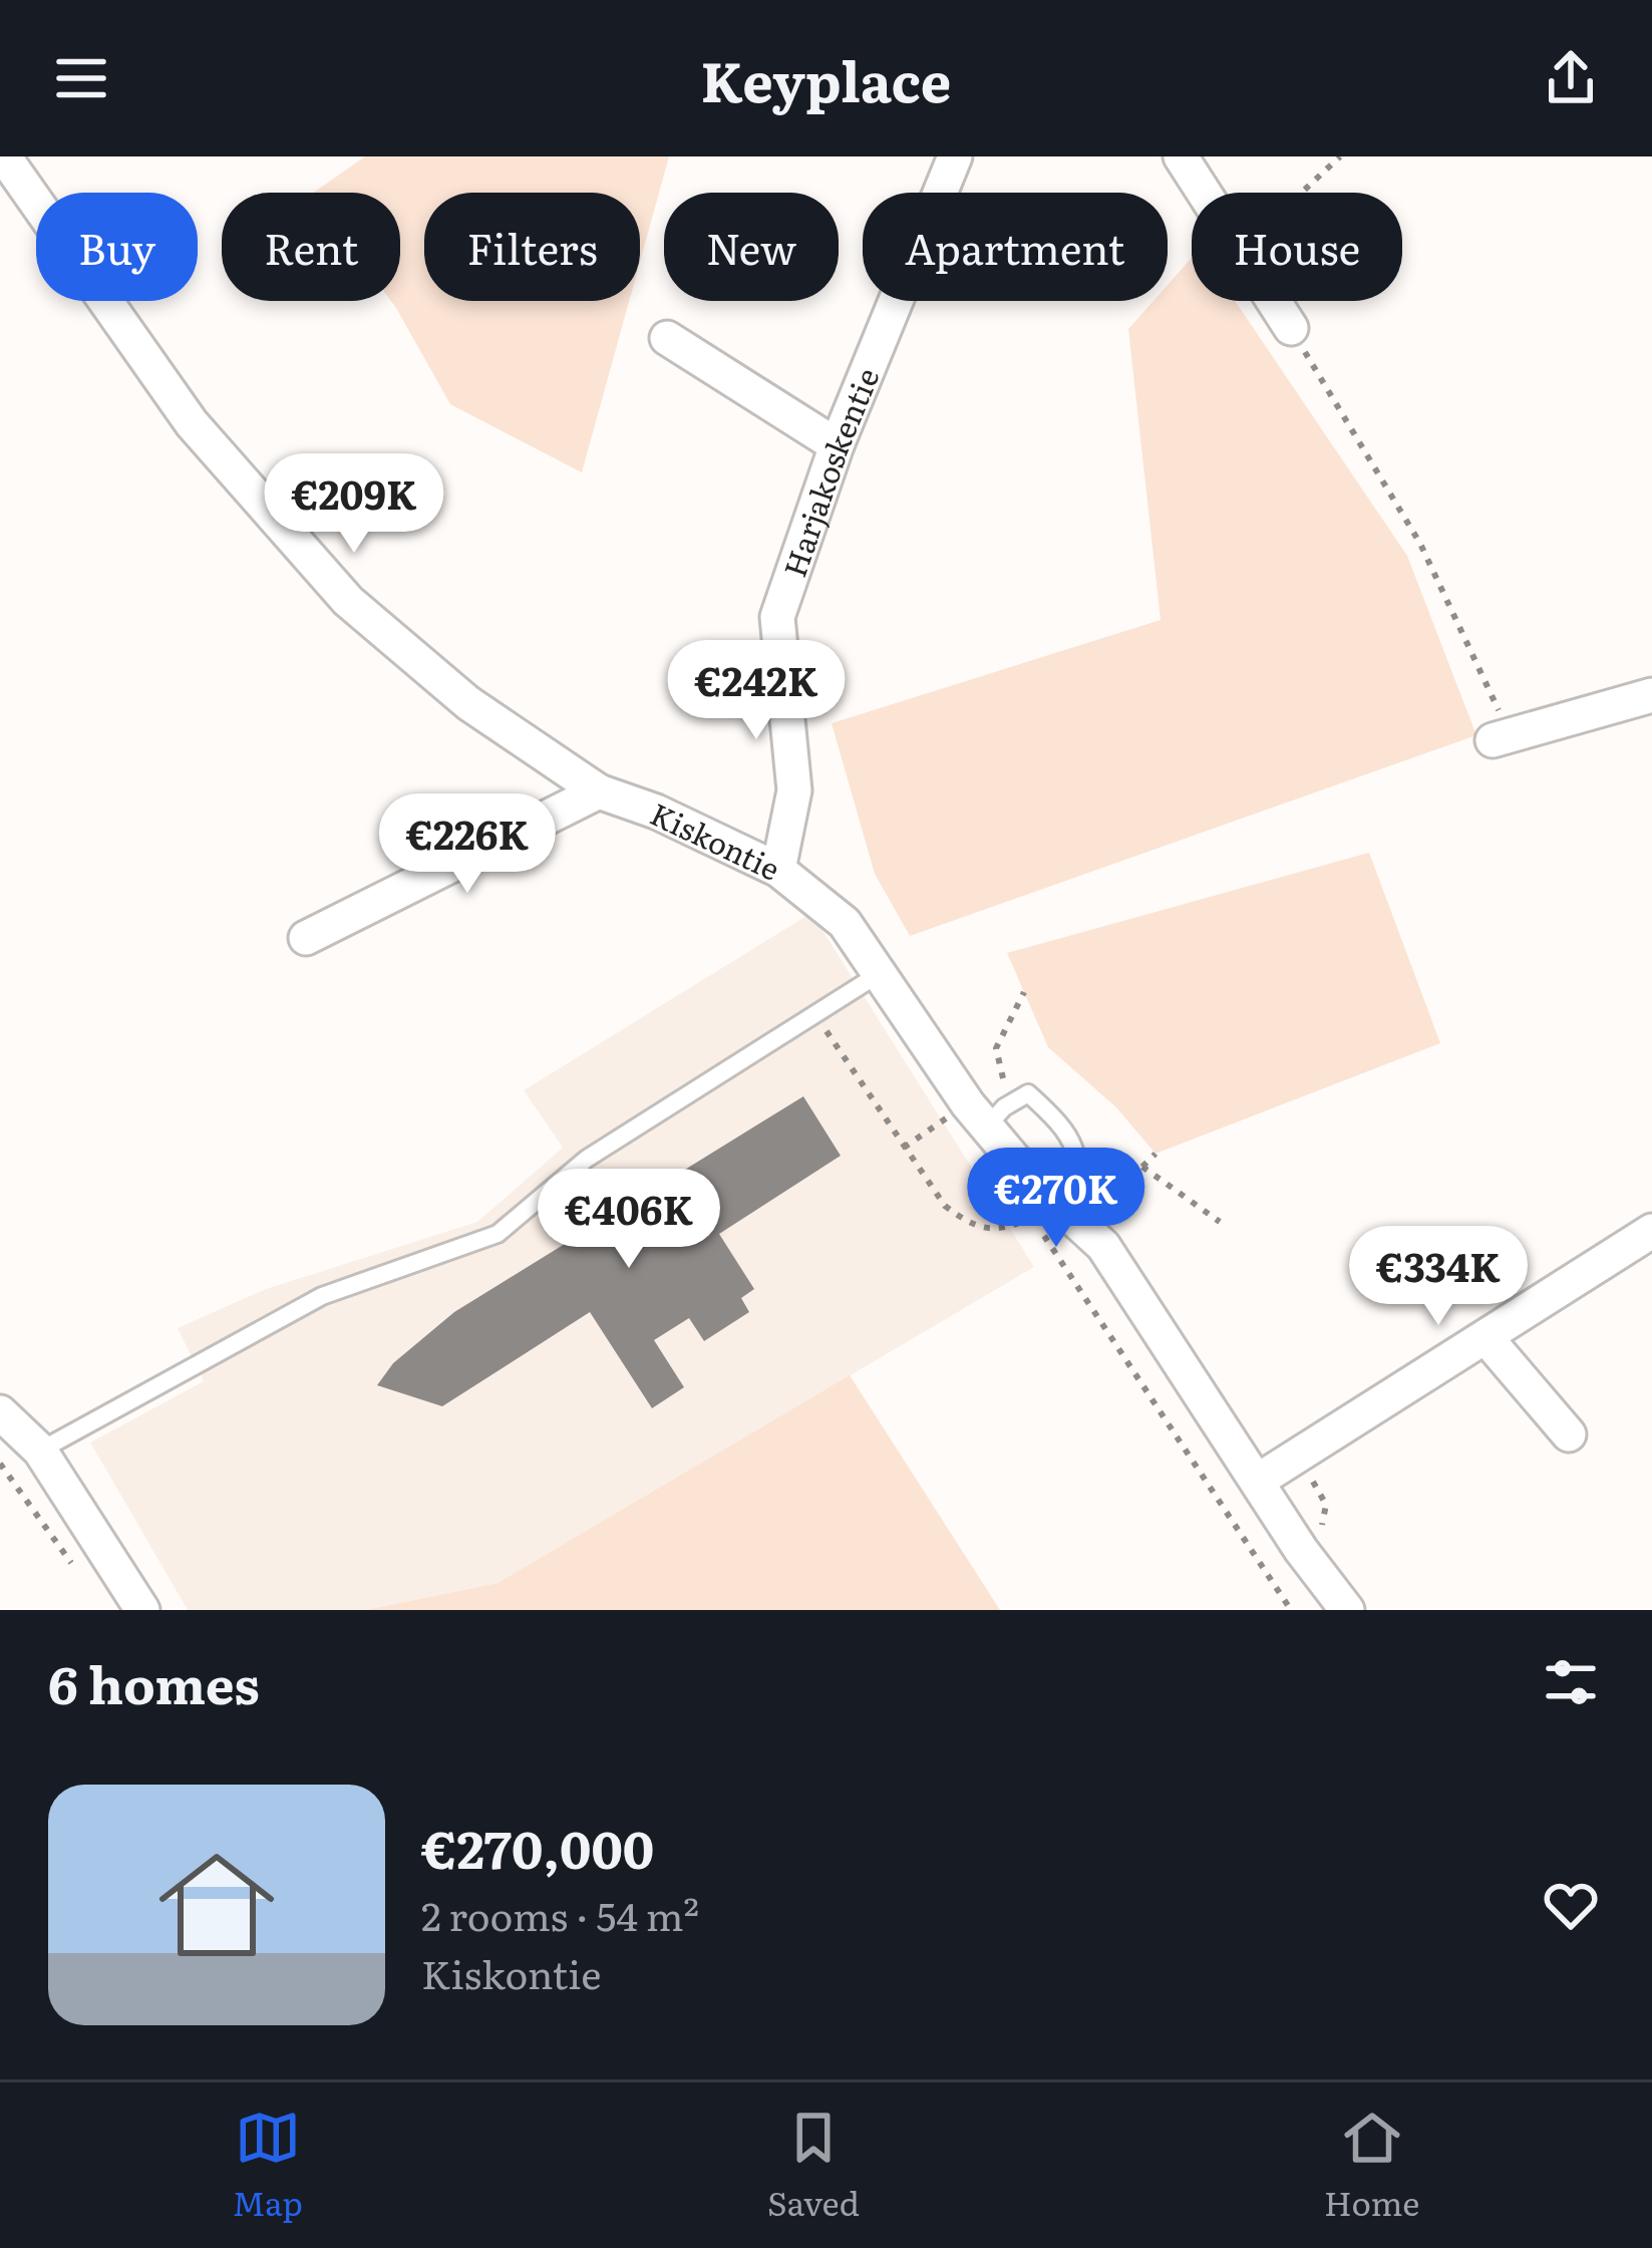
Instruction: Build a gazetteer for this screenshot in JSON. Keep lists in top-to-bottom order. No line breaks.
{"streets":{"street":["Harjakoskentie","Kiskontie"]},"crossings":[["Harjakoskentie","Kiskontie"]],"page":{"header":"Keyplace","chip":["Buy","Rent","Filters","New","Apartment","House"],"price":["€209K","€242K","€226K","€270K","€406K","€334K"],"heading":"6 homes","list":[{"name":"€270,000","note":"2 rooms · 54 m² · Kiskontie"}],"tabs":["Map","Saved","Home"]}}
